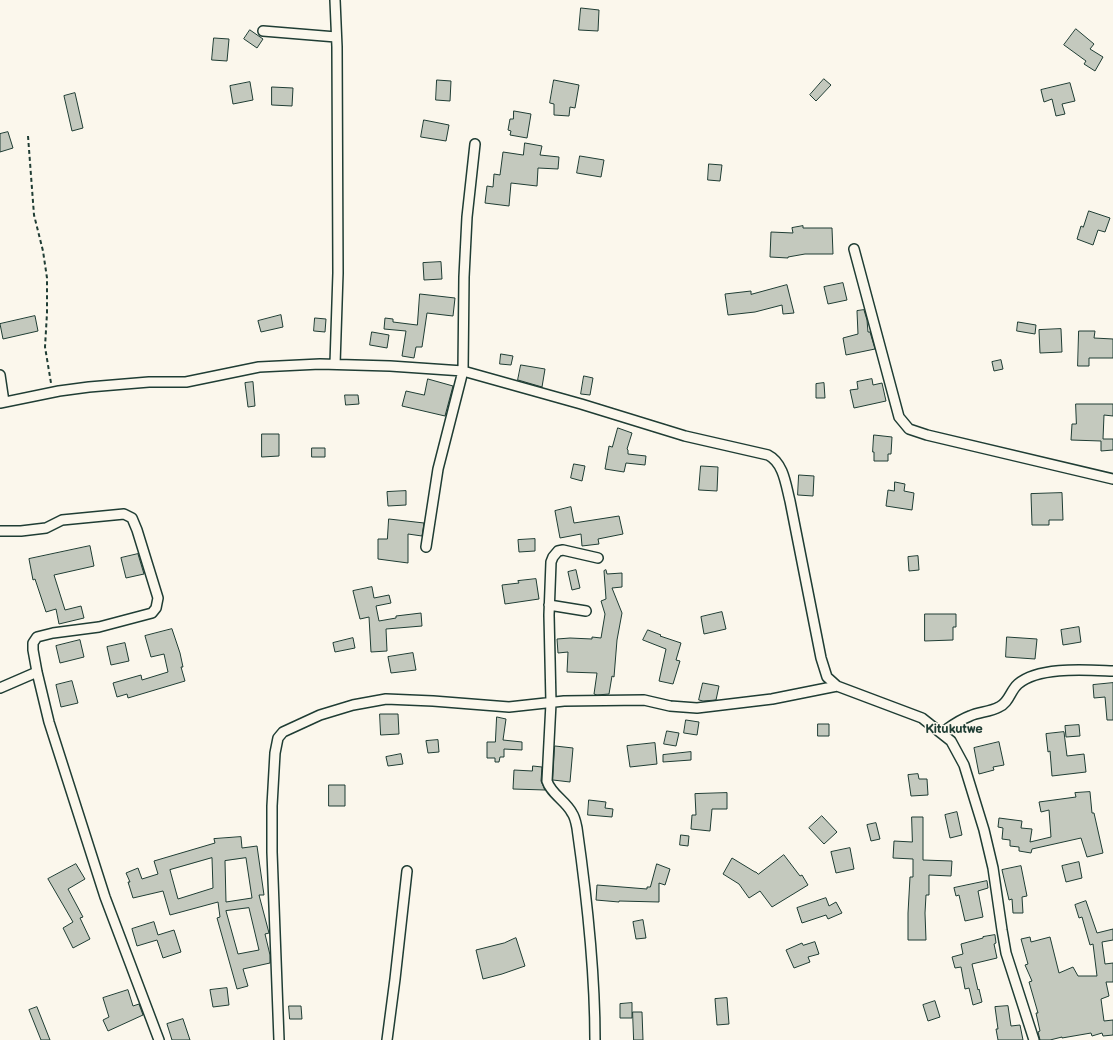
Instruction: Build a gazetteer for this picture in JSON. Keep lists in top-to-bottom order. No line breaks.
{"districts":["Kitukutwe"]}
